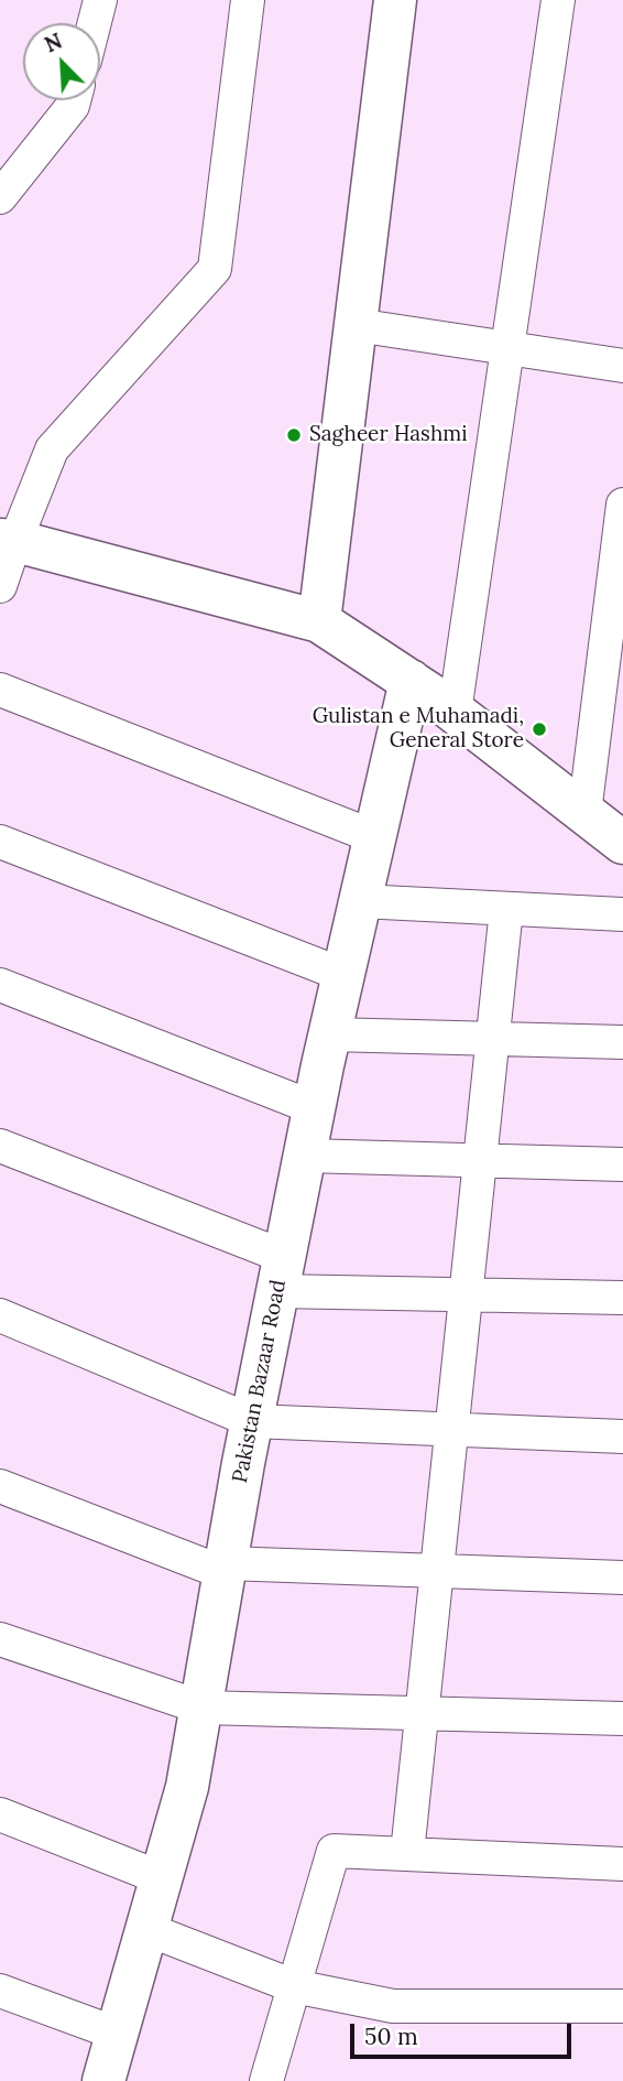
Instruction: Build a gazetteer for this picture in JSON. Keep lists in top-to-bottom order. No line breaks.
{"streets":{"street":["Pakistan Bazaar Road"]},"places":["Sagheer Hashmi","Gulistan e Muhamadi, General Store"],"scale_bar":"50 m","north":"top left"}
